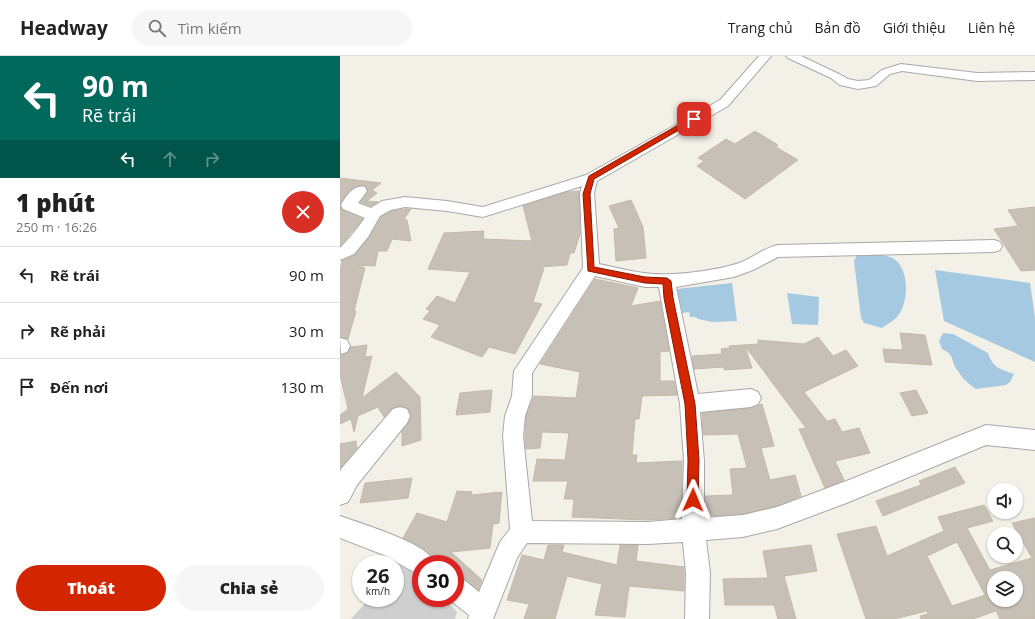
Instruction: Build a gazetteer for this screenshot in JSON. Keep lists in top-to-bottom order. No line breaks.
{"page":{"header":"Headway","search":"Tìm kiếm","nav":["Trang chủ","Bản đồ","Giới thiệu","Liên hệ"],"turn":["90 m","Rẽ trái"],"heading":["1 phút","250 m · 16:26"],"list":[{"name":"Rẽ trái","value":"90 m"},{"name":"Rẽ phải","value":"30 m"},{"name":"Đến nơi","value":"130 m"}],"speed":"26 km/h","limit":"30","buttons":["Thoát","Chia sẻ"]}}
